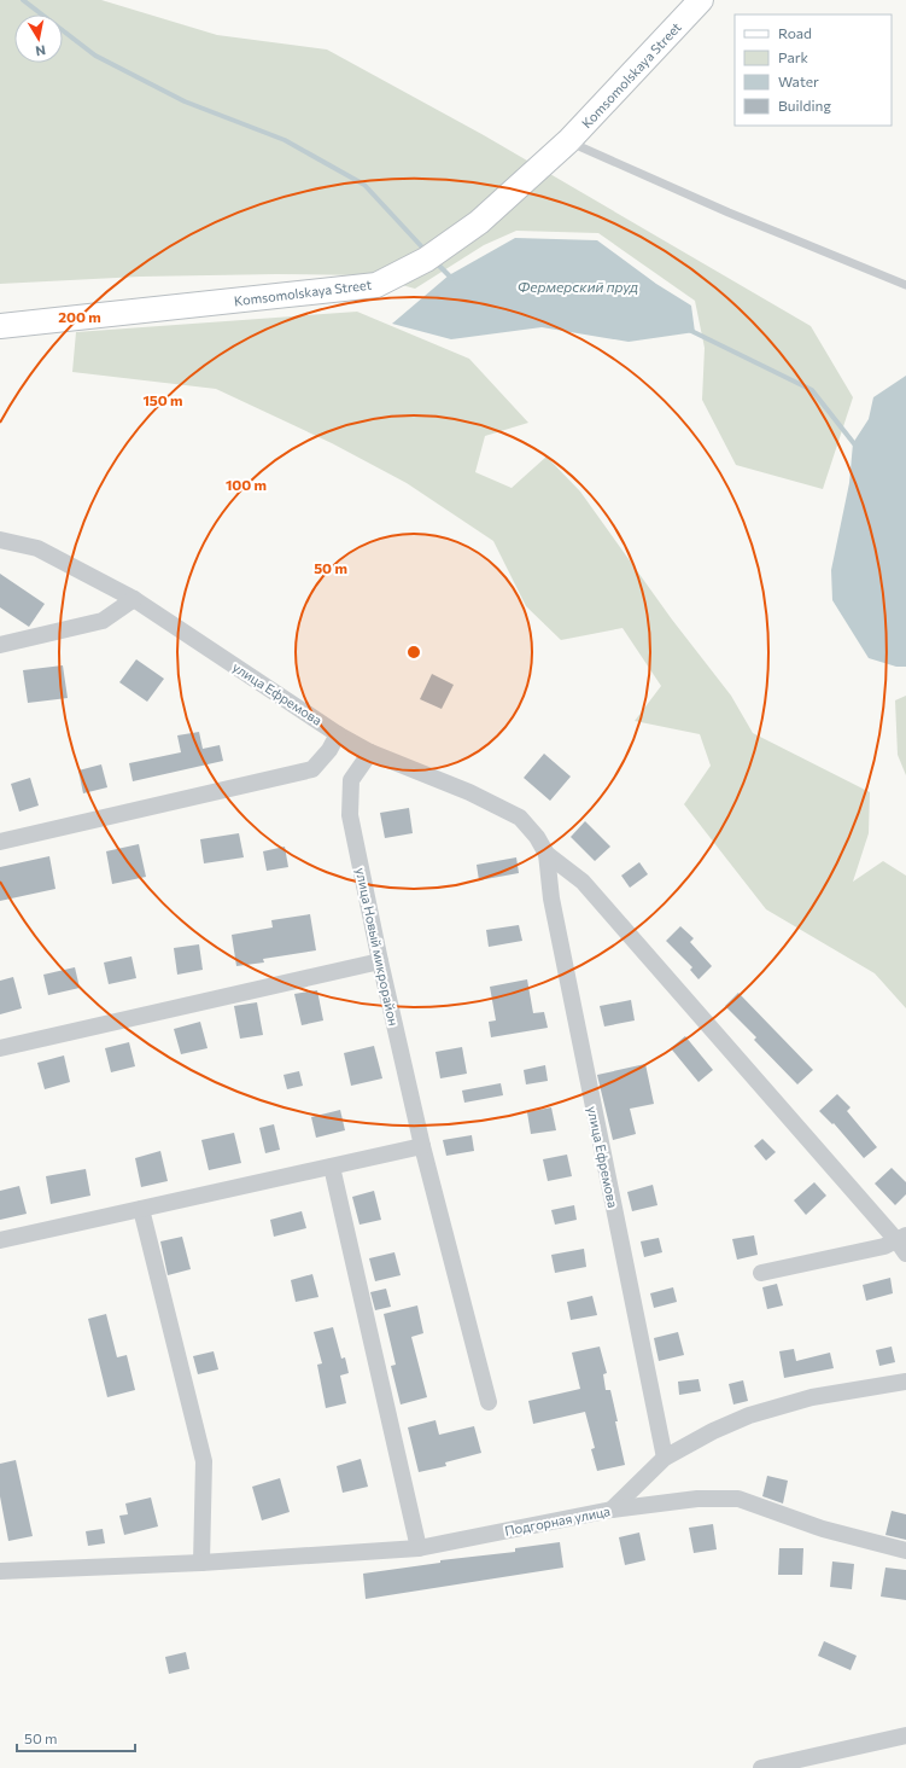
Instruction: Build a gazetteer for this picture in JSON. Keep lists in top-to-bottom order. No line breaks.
{"streets":{"street":["Komsomolskaya Street","улица Ефремова","улица Новый микрорайон","Подгорная улица"]},"crossings":[["улица Ефремова","улица Новый микрорайон"]],"water":["Фермерский пруд"],"legend":["Road","Park","Water","Building"],"scale_bar":"50 m","north":"bottom","rings":["200 m","150 m","100 m","50 m"]}
